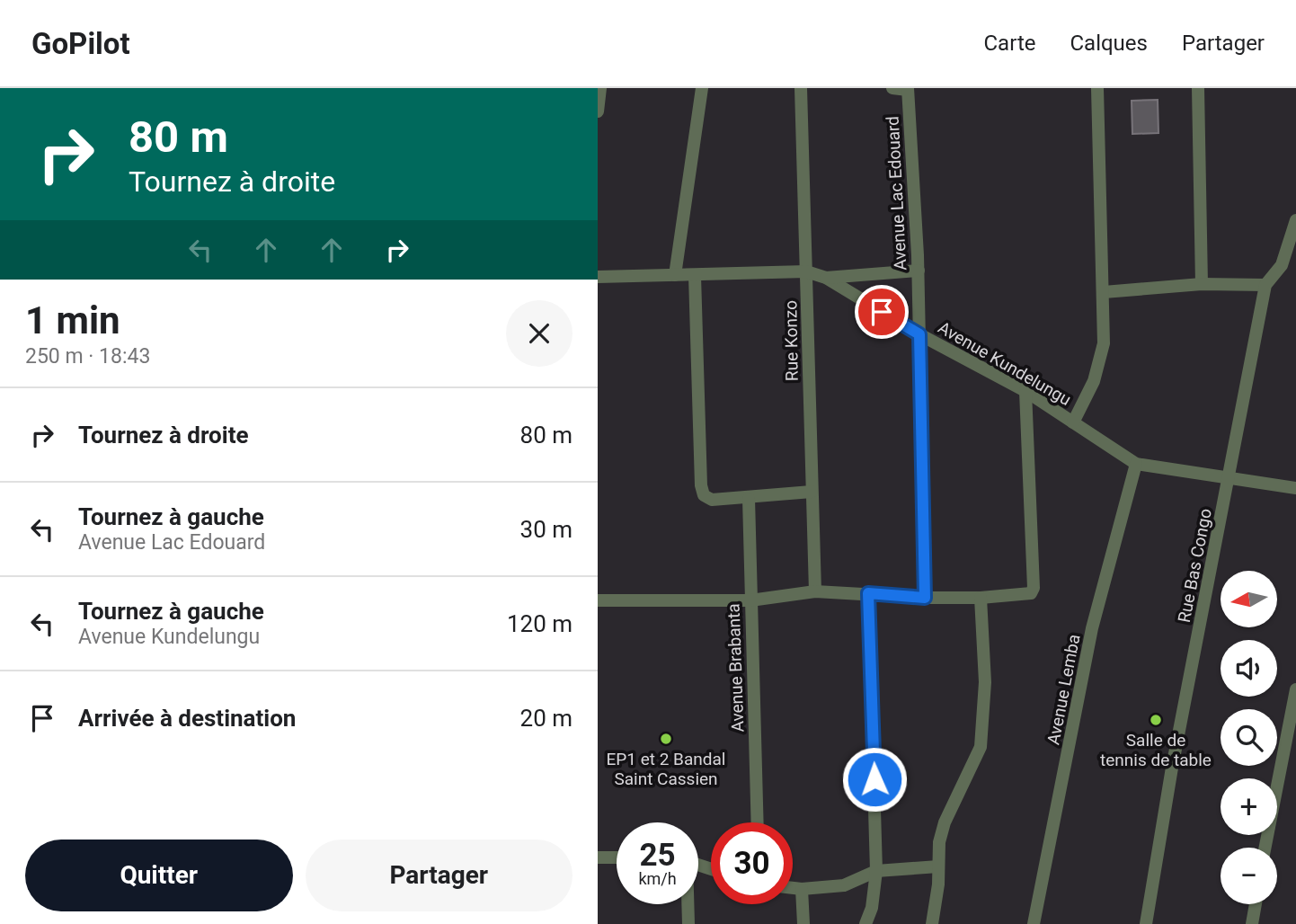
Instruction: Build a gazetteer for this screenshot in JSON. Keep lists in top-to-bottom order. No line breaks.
{"streets":{"street":["Avenue Lac Edouard","Rue Konzo","Avenue Kundelungu","Rue Bas Congo","Avenue Brabanta","Avenue Lemba"]},"crossings":[["Avenue Lac Edouard","Avenue Kundelungu"],["Rue Konzo","Avenue Kundelungu"],["Avenue Kundelungu","Avenue Lemba"]],"places":["Salle de tennis de table","EP1 et 2 Bandal Saint Cassien"],"north":"left","page":{"header":"GoPilot","nav":["Carte","Calques","Partager"],"turn":["80 m","Tournez à droite"],"heading":["1 min","250 m · 18:43"],"list":[{"name":"Tournez à droite","value":"80 m"},{"name":"Tournez à gauche","note":"Avenue Lac Edouard","value":"30 m"},{"name":"Tournez à gauche","note":"Avenue Kundelungu","value":"120 m"},{"name":"Arrivée à destination","value":"20 m"}],"map_buttons":["+","−"],"speed":"25 km/h","limit":"30","buttons":["Quitter","Partager"]}}
